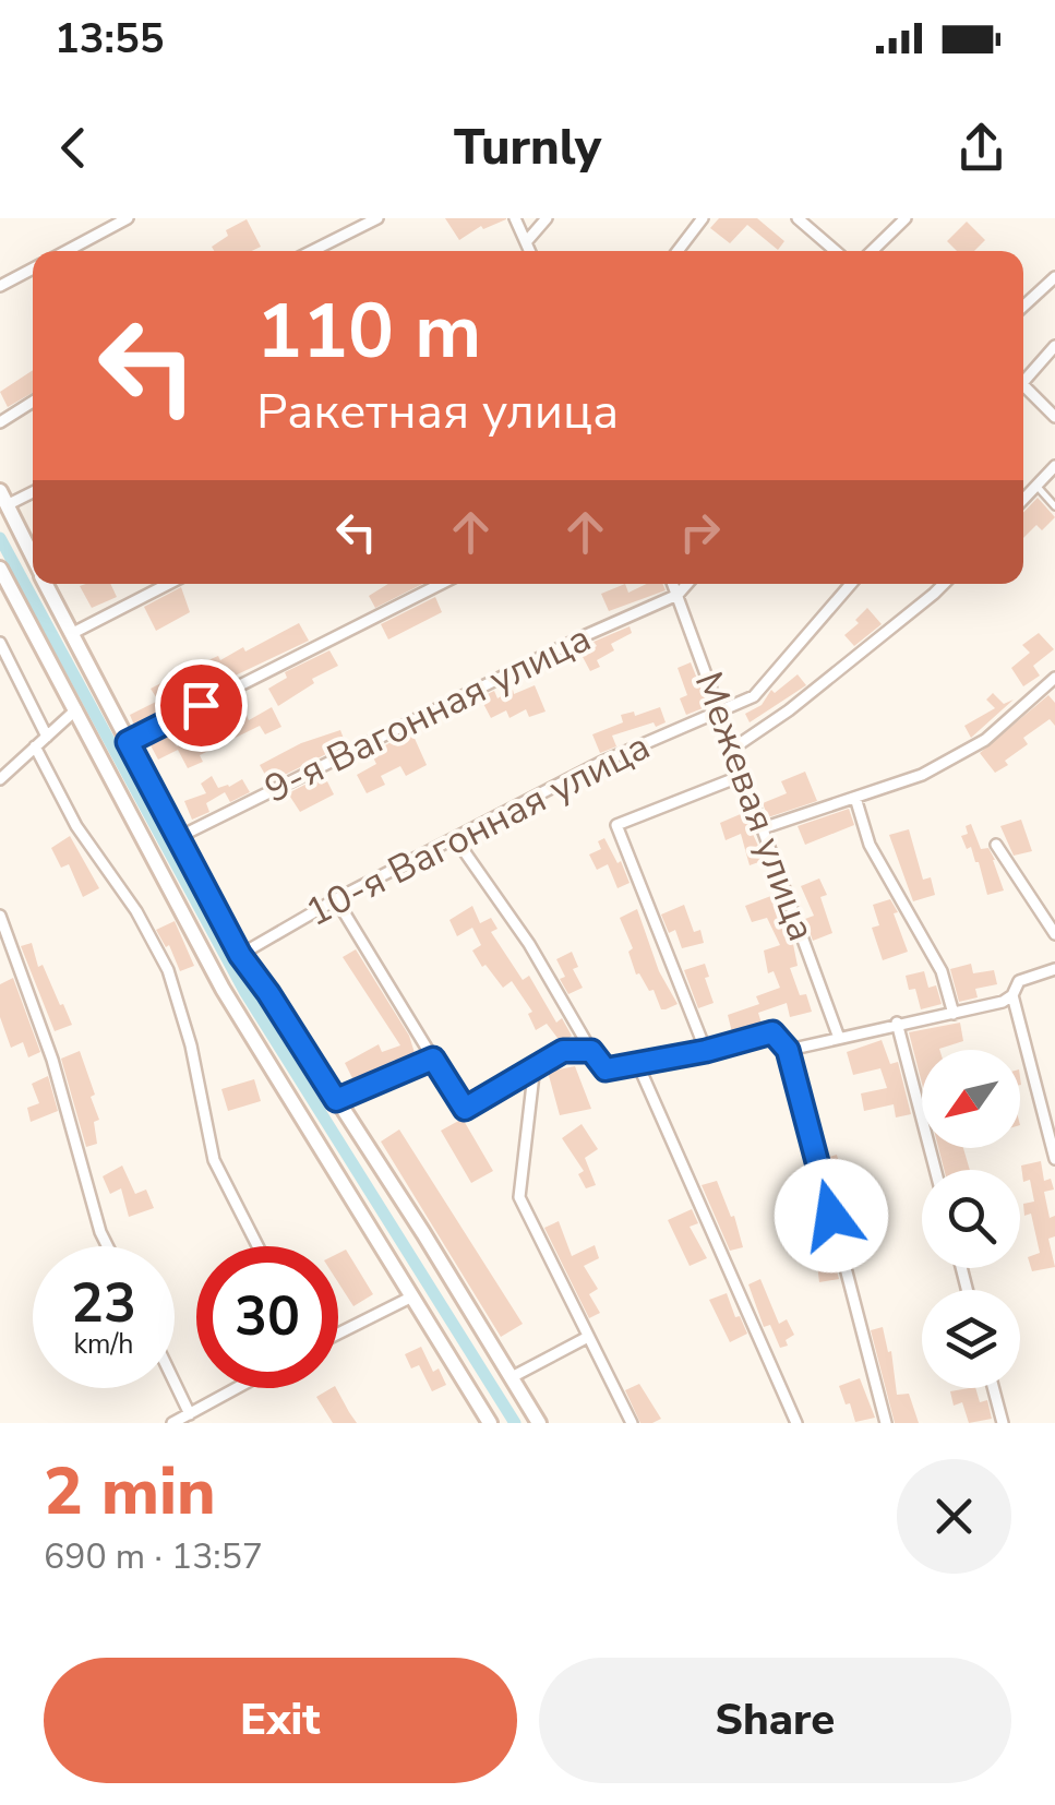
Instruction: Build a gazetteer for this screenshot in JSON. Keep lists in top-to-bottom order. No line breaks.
{"streets":{"street":["9-я Вагонная улица","Межевая улица","10-я Вагонная улица"]},"crossings":[["9-я Вагонная улица","Межевая улица"],["Межевая улица","10-я Вагонная улица"]],"north":"bottom left","page":{"status":"13:55","header":"Turnly","turn":["110 m","Ракетная улица"],"speed":"23 km/h","limit":"30","heading":["2 min","690 m · 13:57"],"buttons":["Exit","Share"]}}
